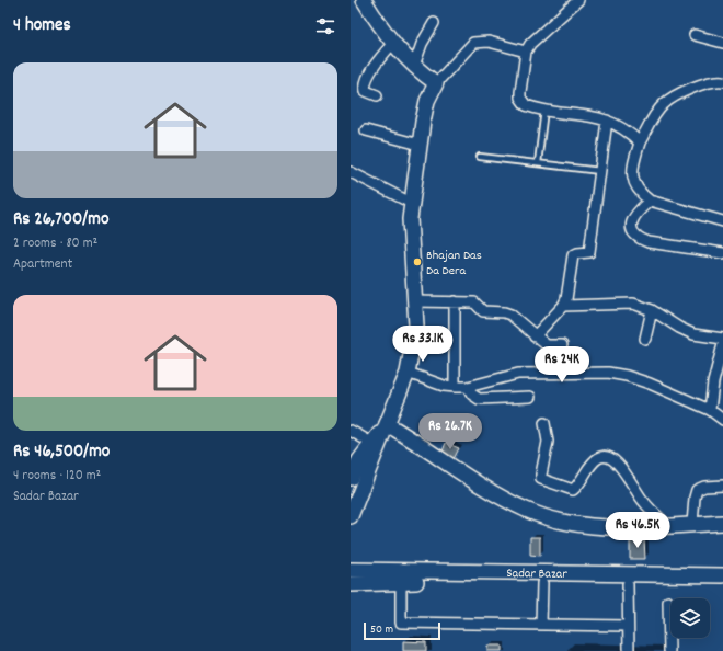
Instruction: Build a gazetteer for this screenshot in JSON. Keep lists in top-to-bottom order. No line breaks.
{"streets":{"street":["Sadar Bazar"]},"places":["Bhajan Das Da Dera"],"scale_bar":"50 m","page":{"heading":"4 homes","list":[{"name":"Rs 26,700/mo","note":"2 rooms · 80 m² · Apartment"},{"name":"Rs 46,500/mo","note":"4 rooms · 120 m² · Sadar Bazar"}],"price":["Rs 33.1K","Rs 24K","Rs 26.7K","Rs 46.5K"],"scale":"50 m"}}
